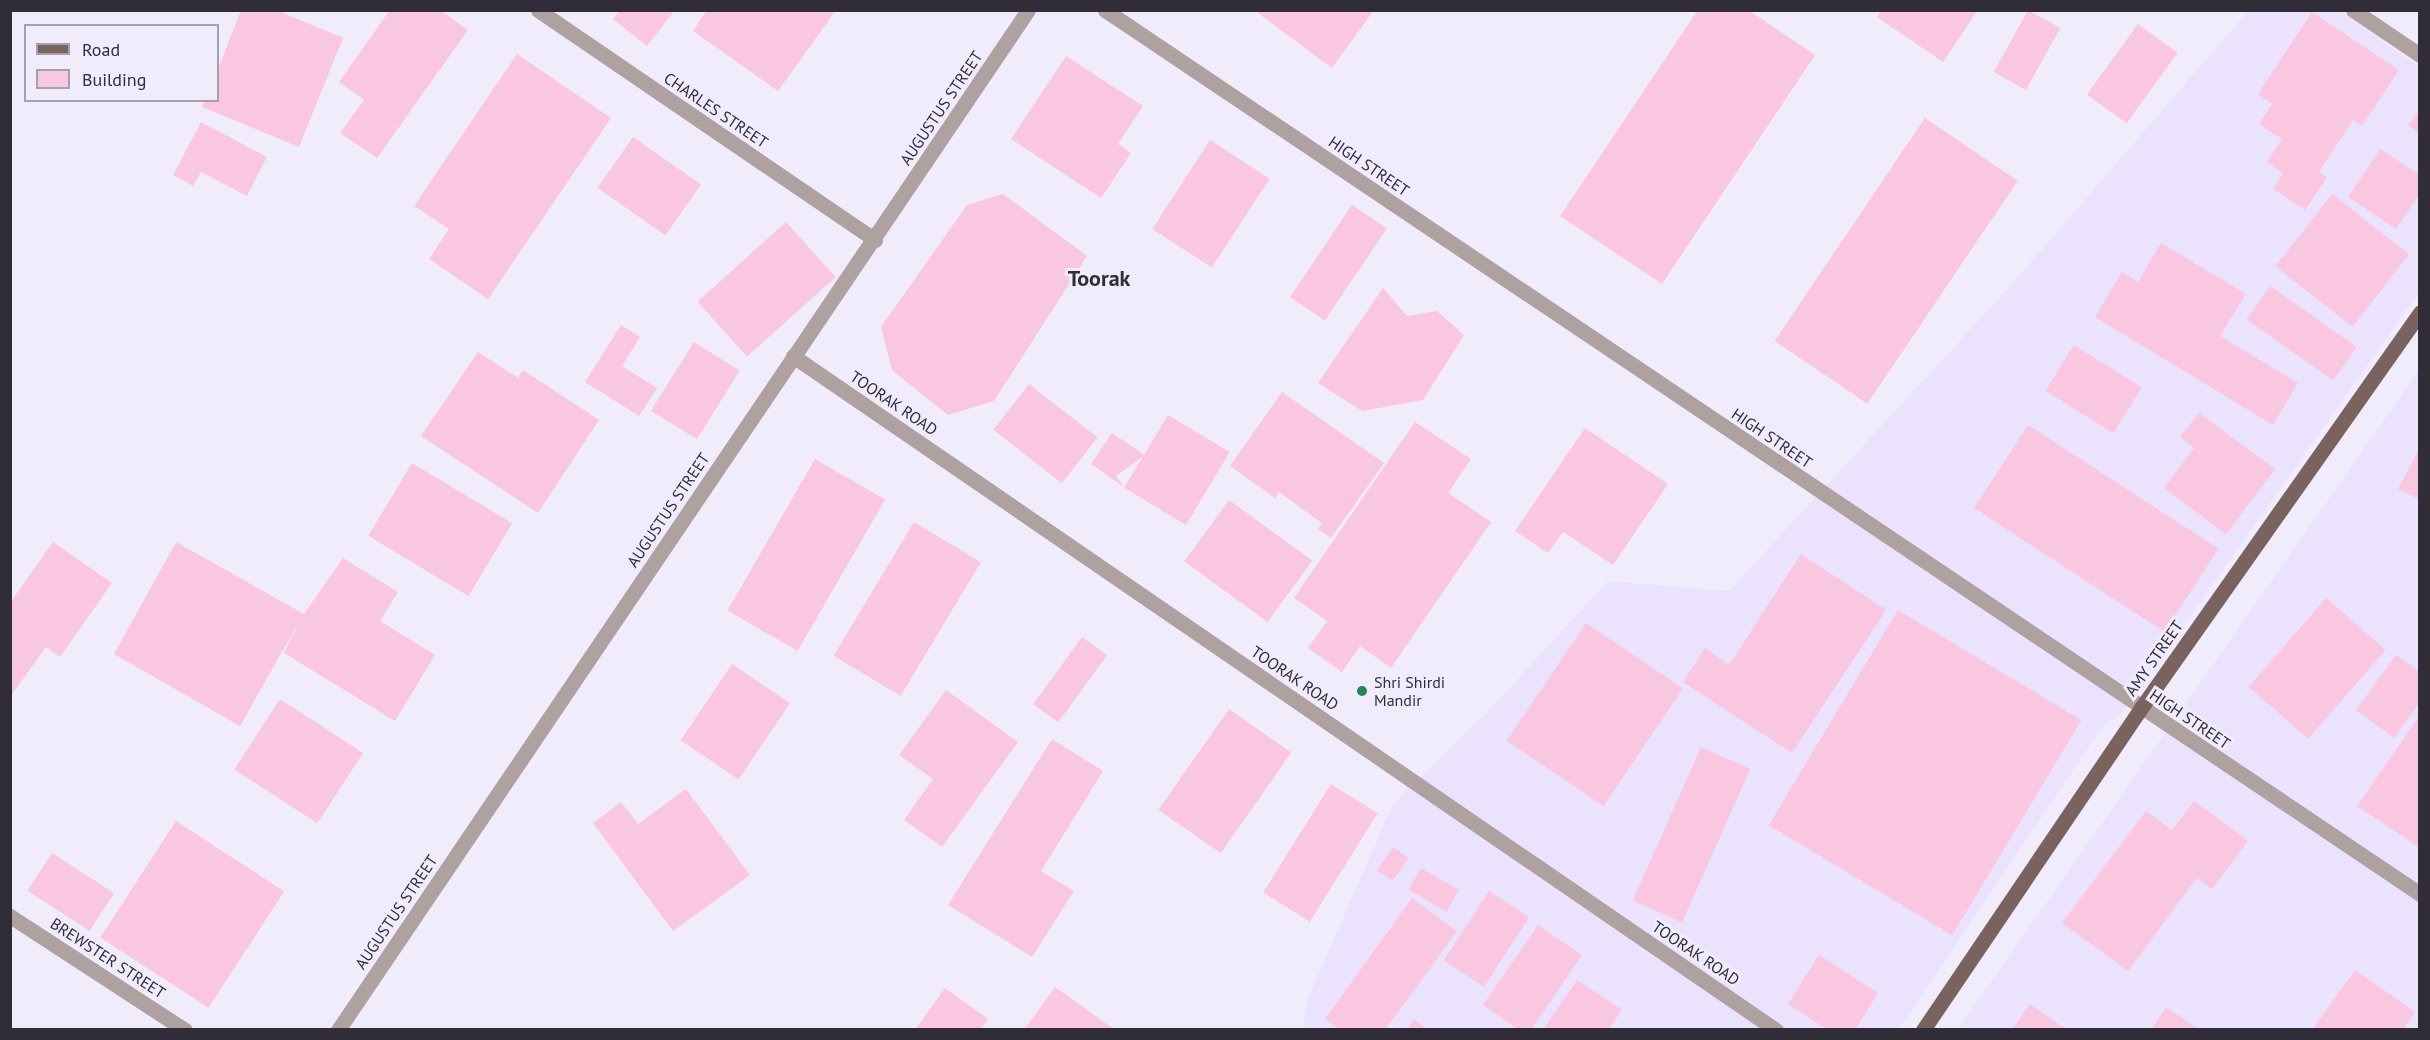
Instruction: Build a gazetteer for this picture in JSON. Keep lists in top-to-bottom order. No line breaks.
{"streets":{"main road":["AMY STREET"],"street":["AUGUSTUS STREET","CHARLES STREET","HIGH STREET","TOORAK ROAD","BREWSTER STREET"]},"crossings":[["AUGUSTUS STREET","CHARLES STREET"],["AUGUSTUS STREET","TOORAK ROAD"],["HIGH STREET","AMY STREET"]],"districts":["Toorak"],"places":["Shri Shirdi Mandir"],"legend":["Road","Building"]}
